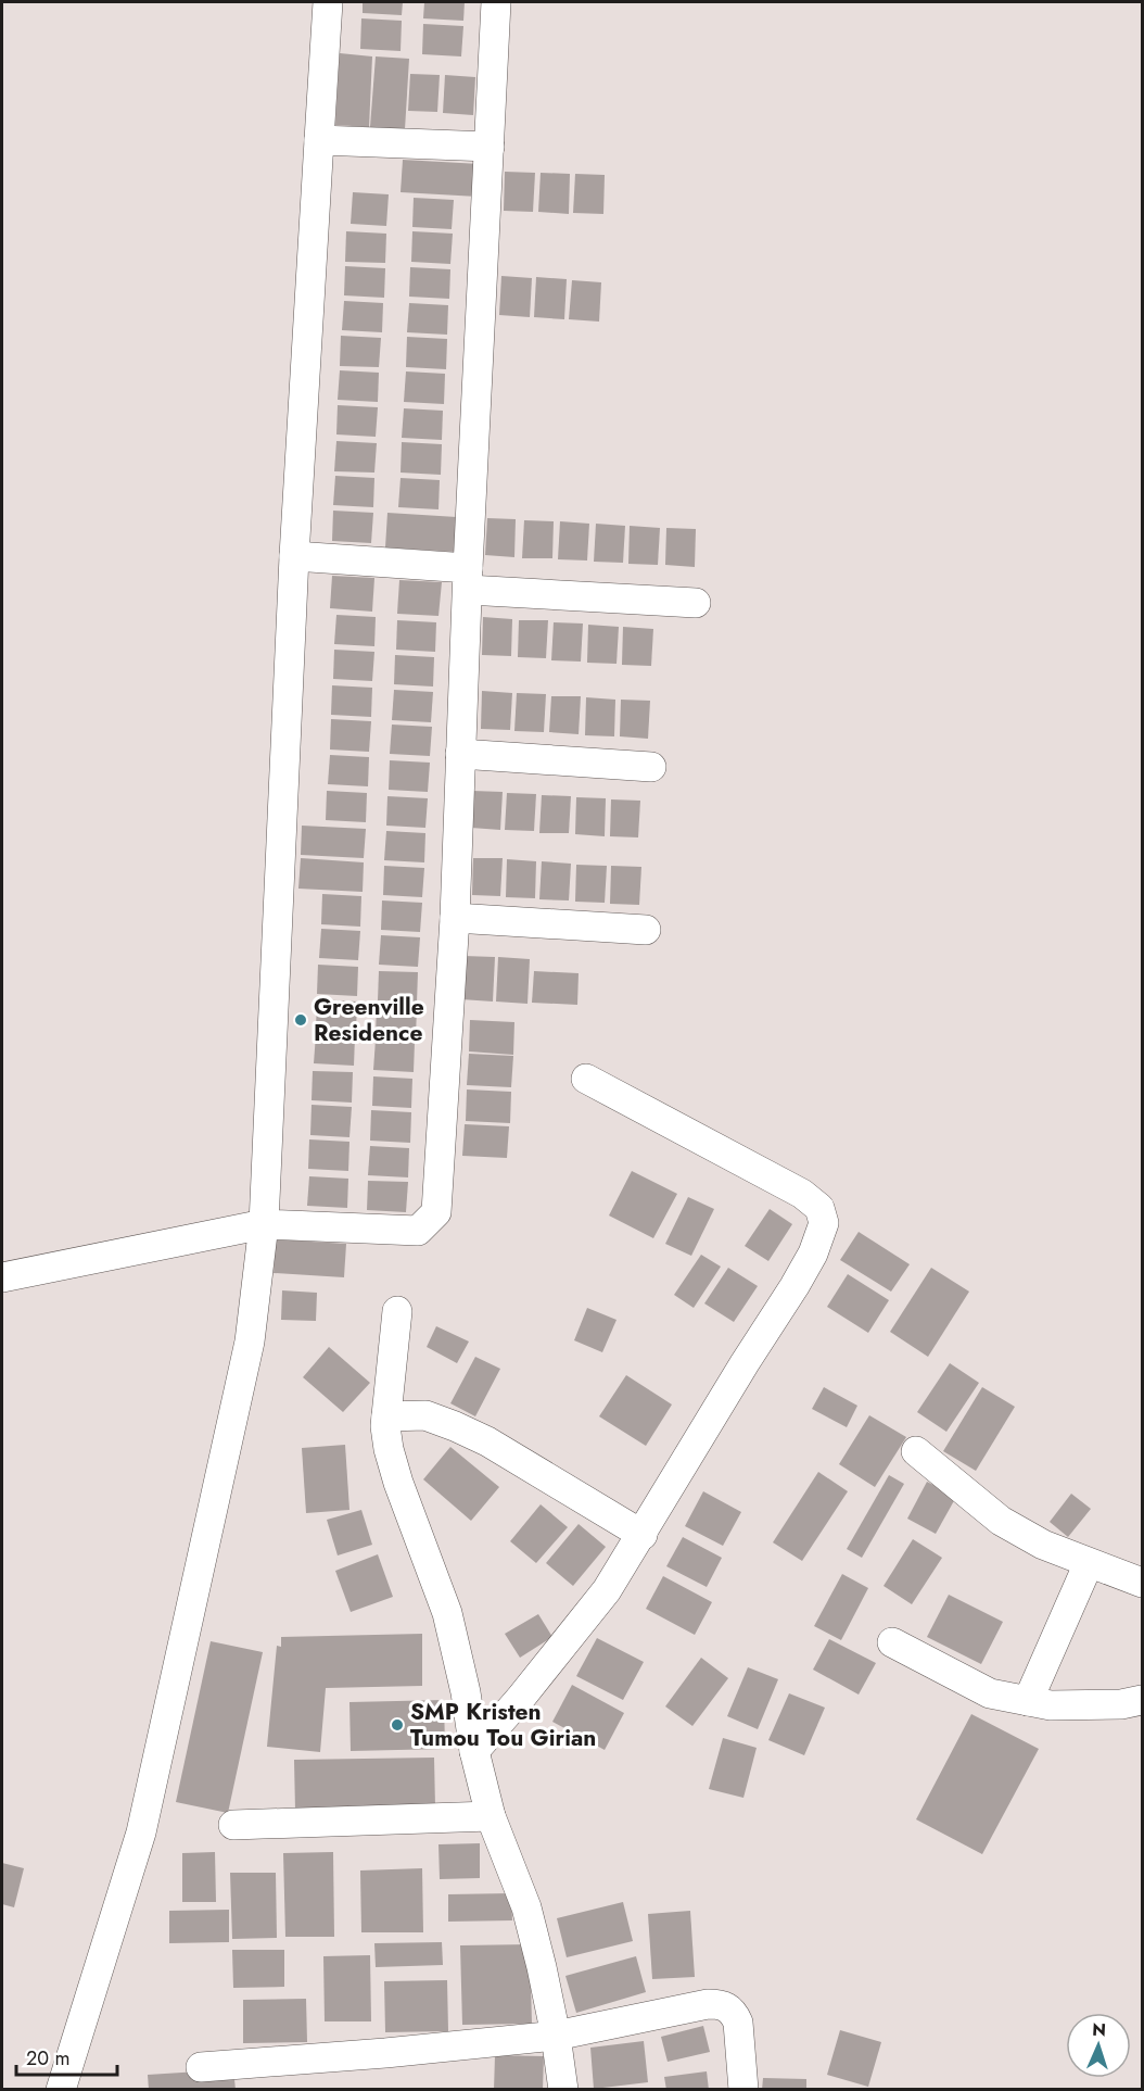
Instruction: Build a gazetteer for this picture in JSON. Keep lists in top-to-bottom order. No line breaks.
{"places":["Greenville Residence","SMP Kristen Tumou Tou Girian"],"scale_bar":"20 m","north":"top"}
